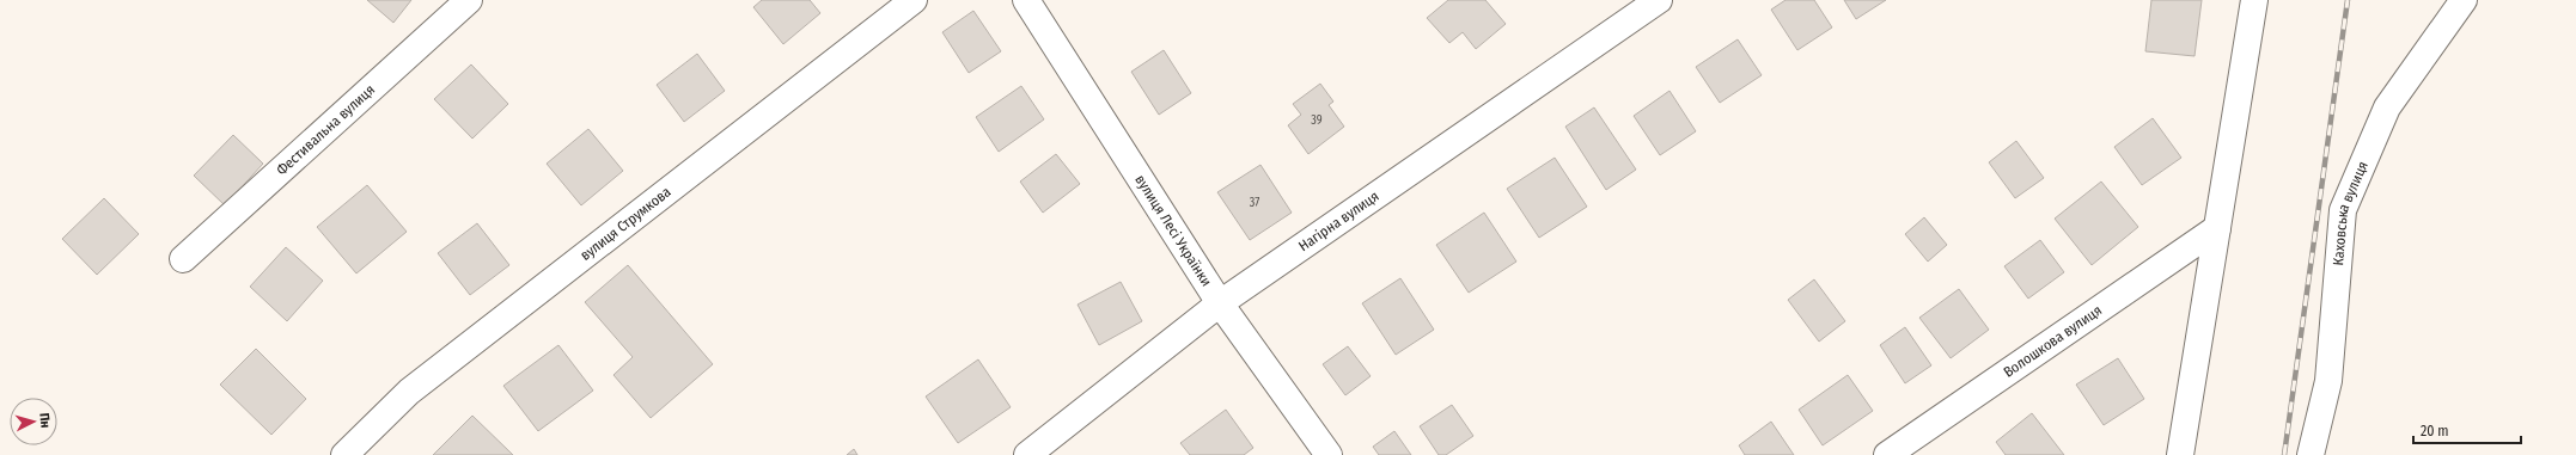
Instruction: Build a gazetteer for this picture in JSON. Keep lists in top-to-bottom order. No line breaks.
{"streets":{"street":["Фестивальна вулиця","Каховська вулиця","Нагірна вулиця","вулиця Струмкова","вулиця Лесі Українки","Волошкова вулиця"]},"crossings":[["Нагірна вулиця","вулиця Лесі Українки"]],"house_numbers":["39","37"],"scale_bar":"20 m","north":"right"}
